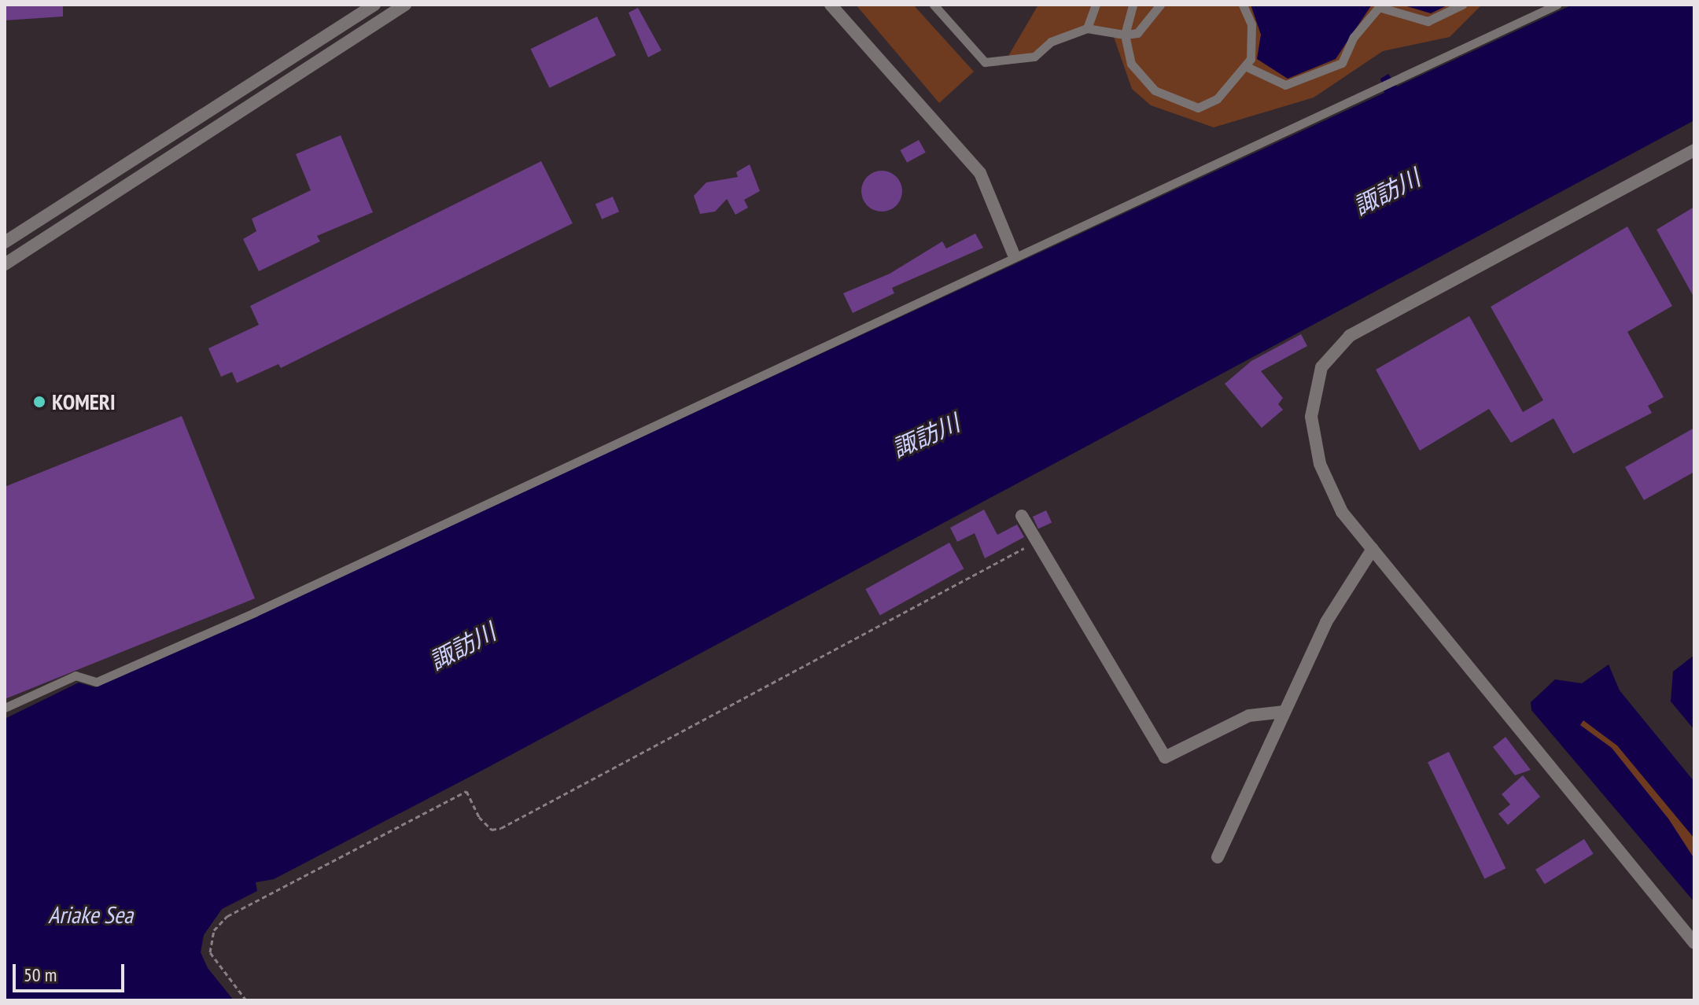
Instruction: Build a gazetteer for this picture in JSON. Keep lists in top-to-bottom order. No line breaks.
{"water":["諏訪川","Ariake Sea"],"places":["KOMERI"],"scale_bar":"50 m"}
